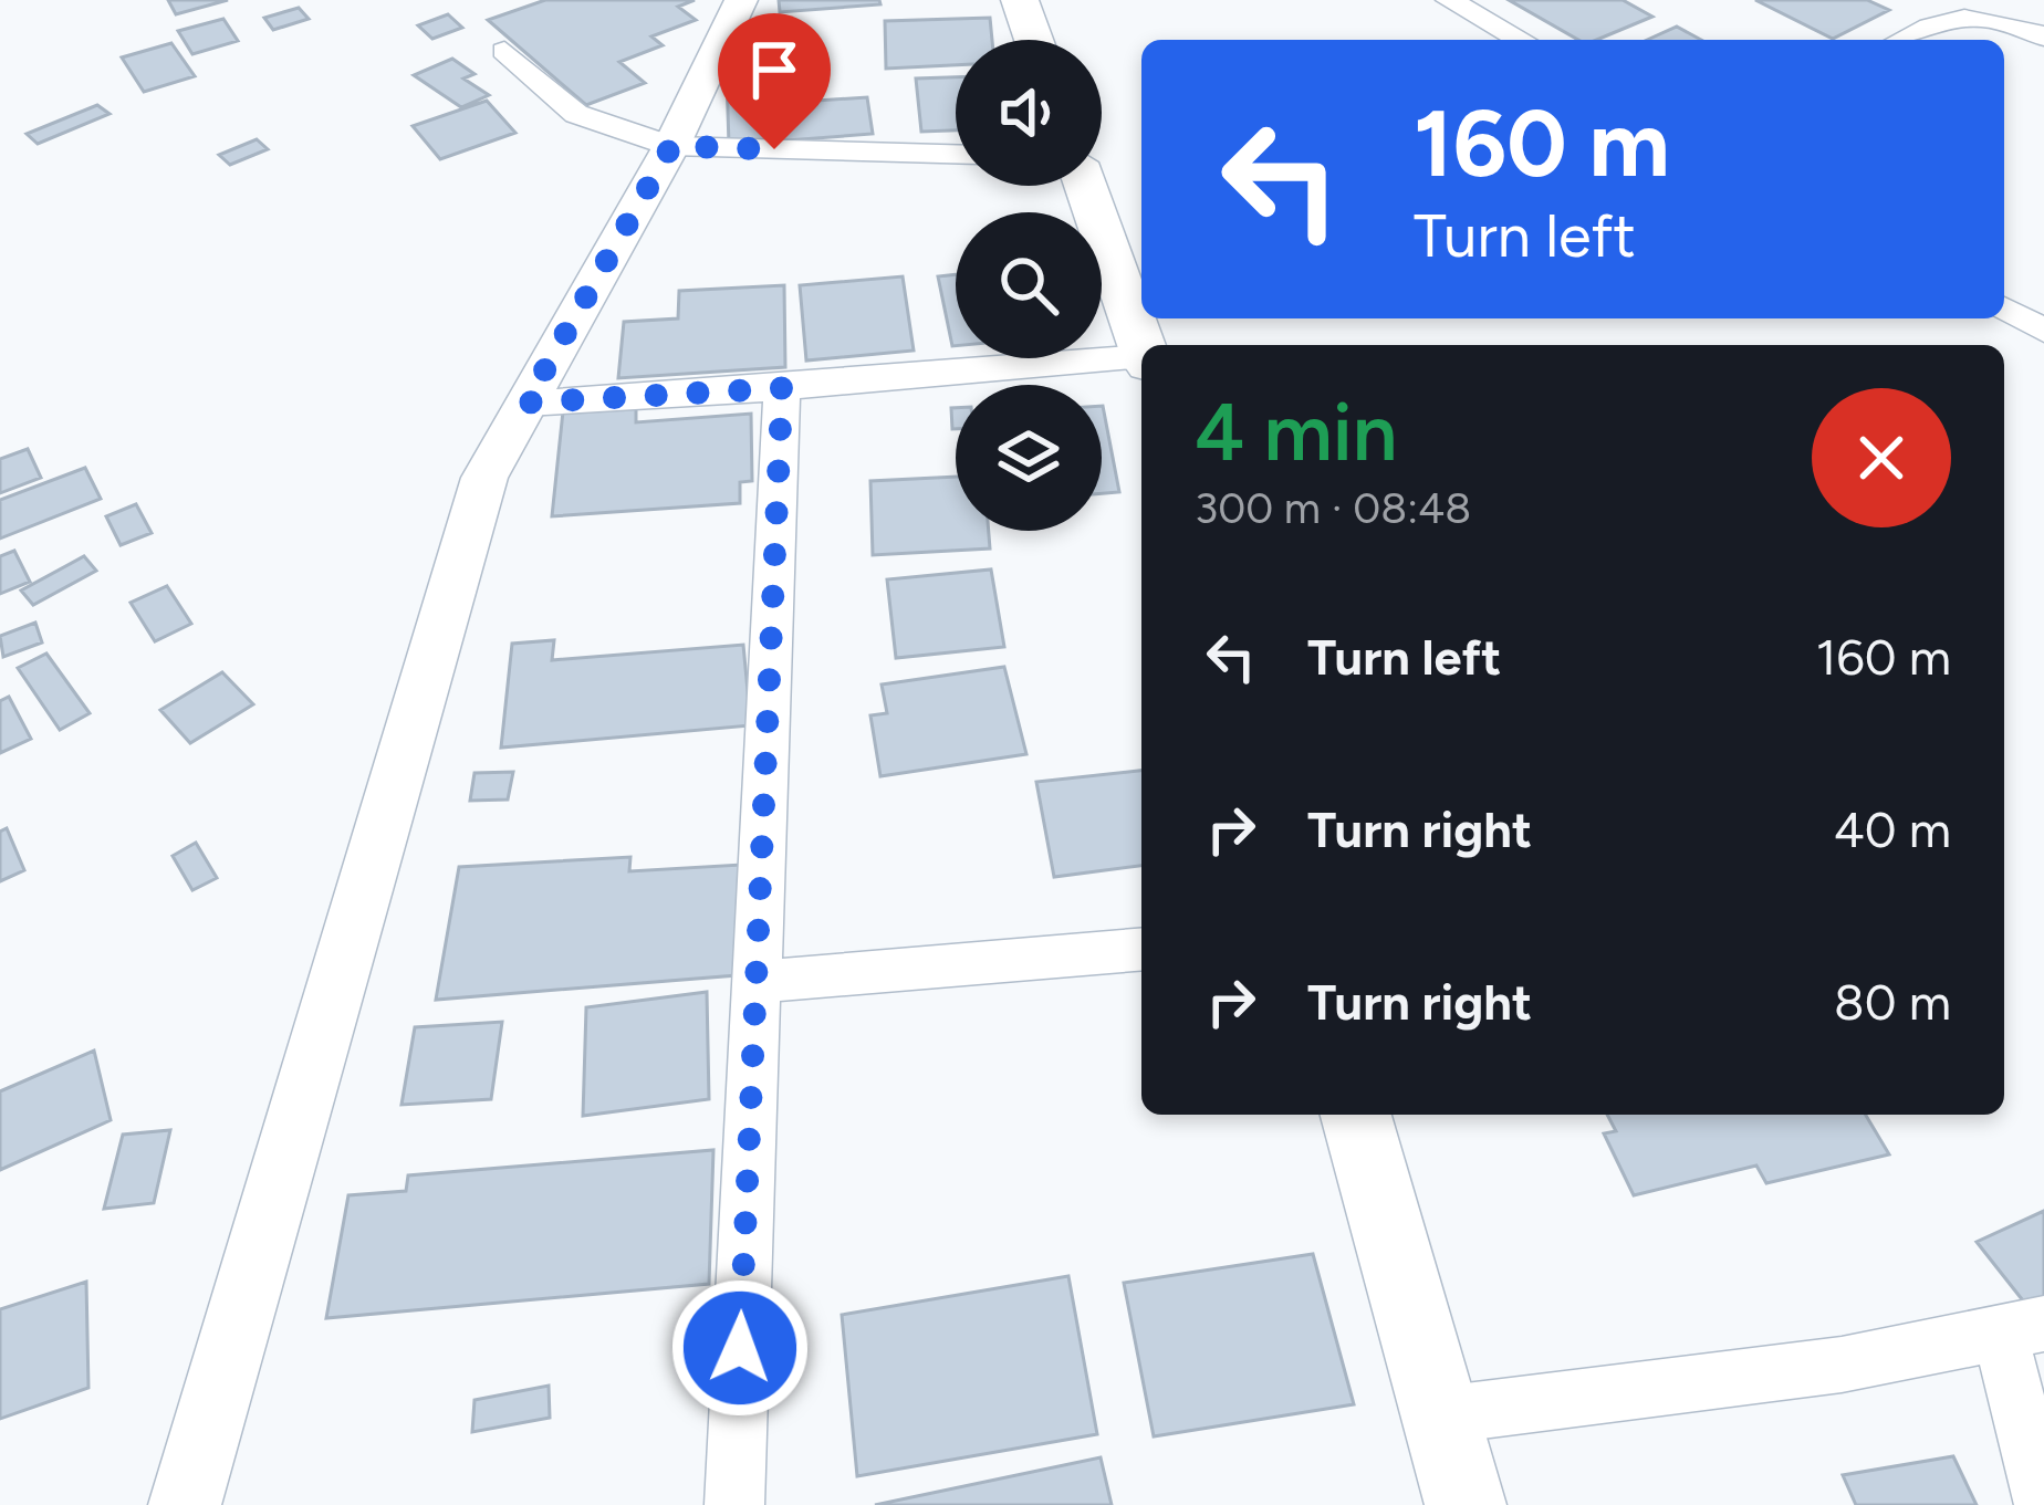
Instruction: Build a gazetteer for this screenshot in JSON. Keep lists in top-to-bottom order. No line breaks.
{"page":{"turn":["160 m","Turn left"],"heading":["4 min","300 m · 08:48"],"list":[{"name":"Turn left","value":"160 m"},{"name":"Turn right","value":"40 m"},{"name":"Turn right","value":"80 m"}]}}
